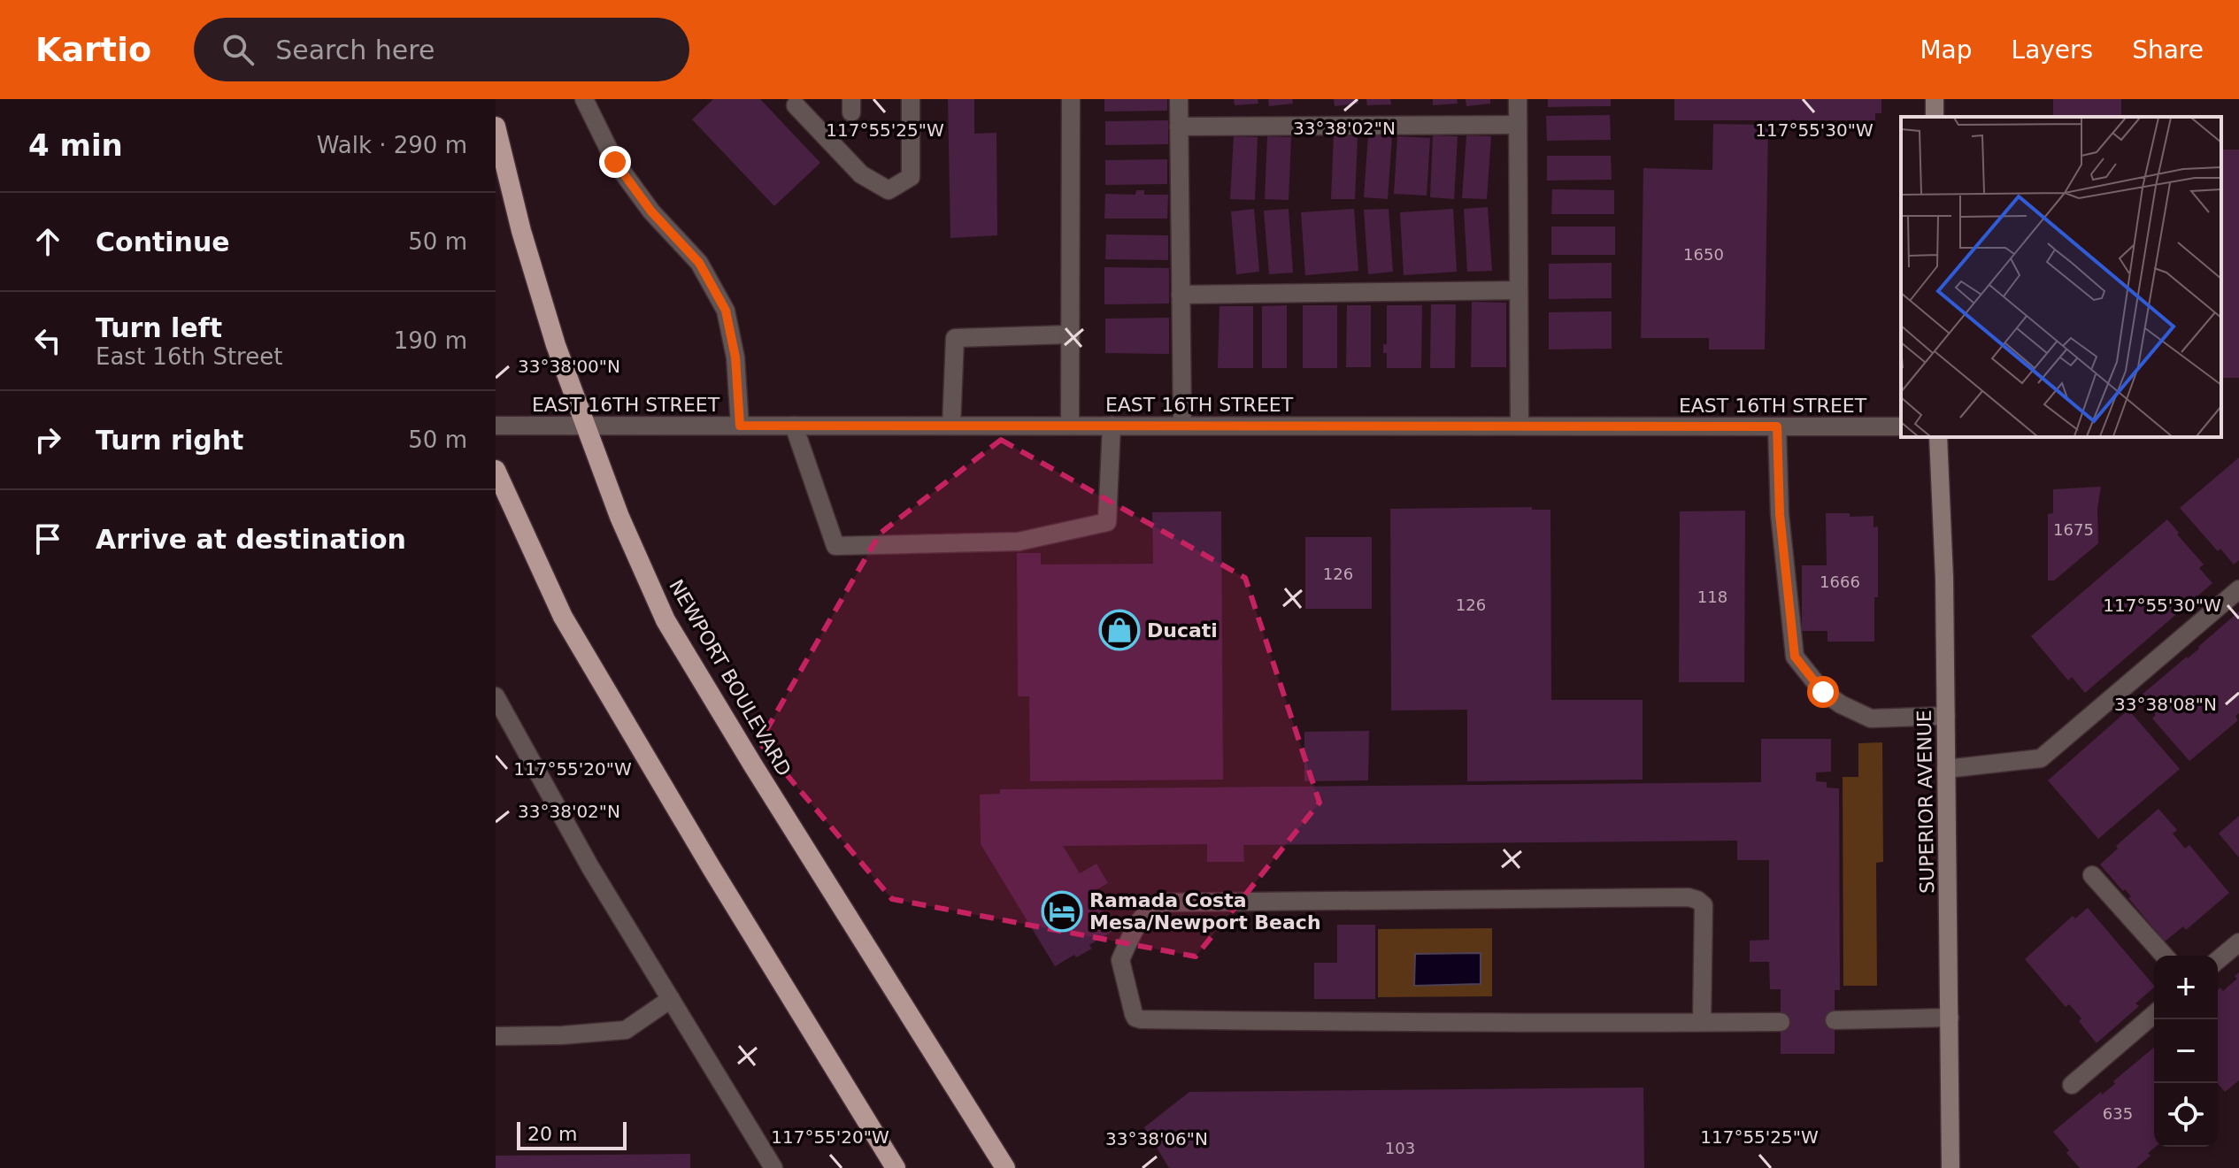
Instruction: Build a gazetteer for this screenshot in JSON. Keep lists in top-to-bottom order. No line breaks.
{"streets":{"highway":["NEWPORT BOULEVARD"],"main road":["SUPERIOR AVENUE"],"street":["EAST 16TH STREET"]},"crossings":[["EAST 16TH STREET","NEWPORT BOULEVARD"]],"places":{"shop":["Ducati"],"hotel":["Ramada Costa Mesa/Newport Beach"]},"house_numbers":["1650","1675","126","1666","118","126","635","103"],"scale_bar":"20 m","page":{"header":"Kartio","search":"Search here","nav":["Map","Layers","Share"],"heading":["4 min","Walk · 290 m"],"list":[["Continue","50 m"],["Turn left","East 16th Street","190 m"],["Turn right","50 m"],"Arrive at destination"],"map_buttons":["+","−"],"scale":"20 m"},"coordinates":["33°38'02\"N","117°55'25\"W","117°55'30\"W","33°38'00\"N","33°38'08\"N","117°55'20\"W","33°38'06\"N"]}
